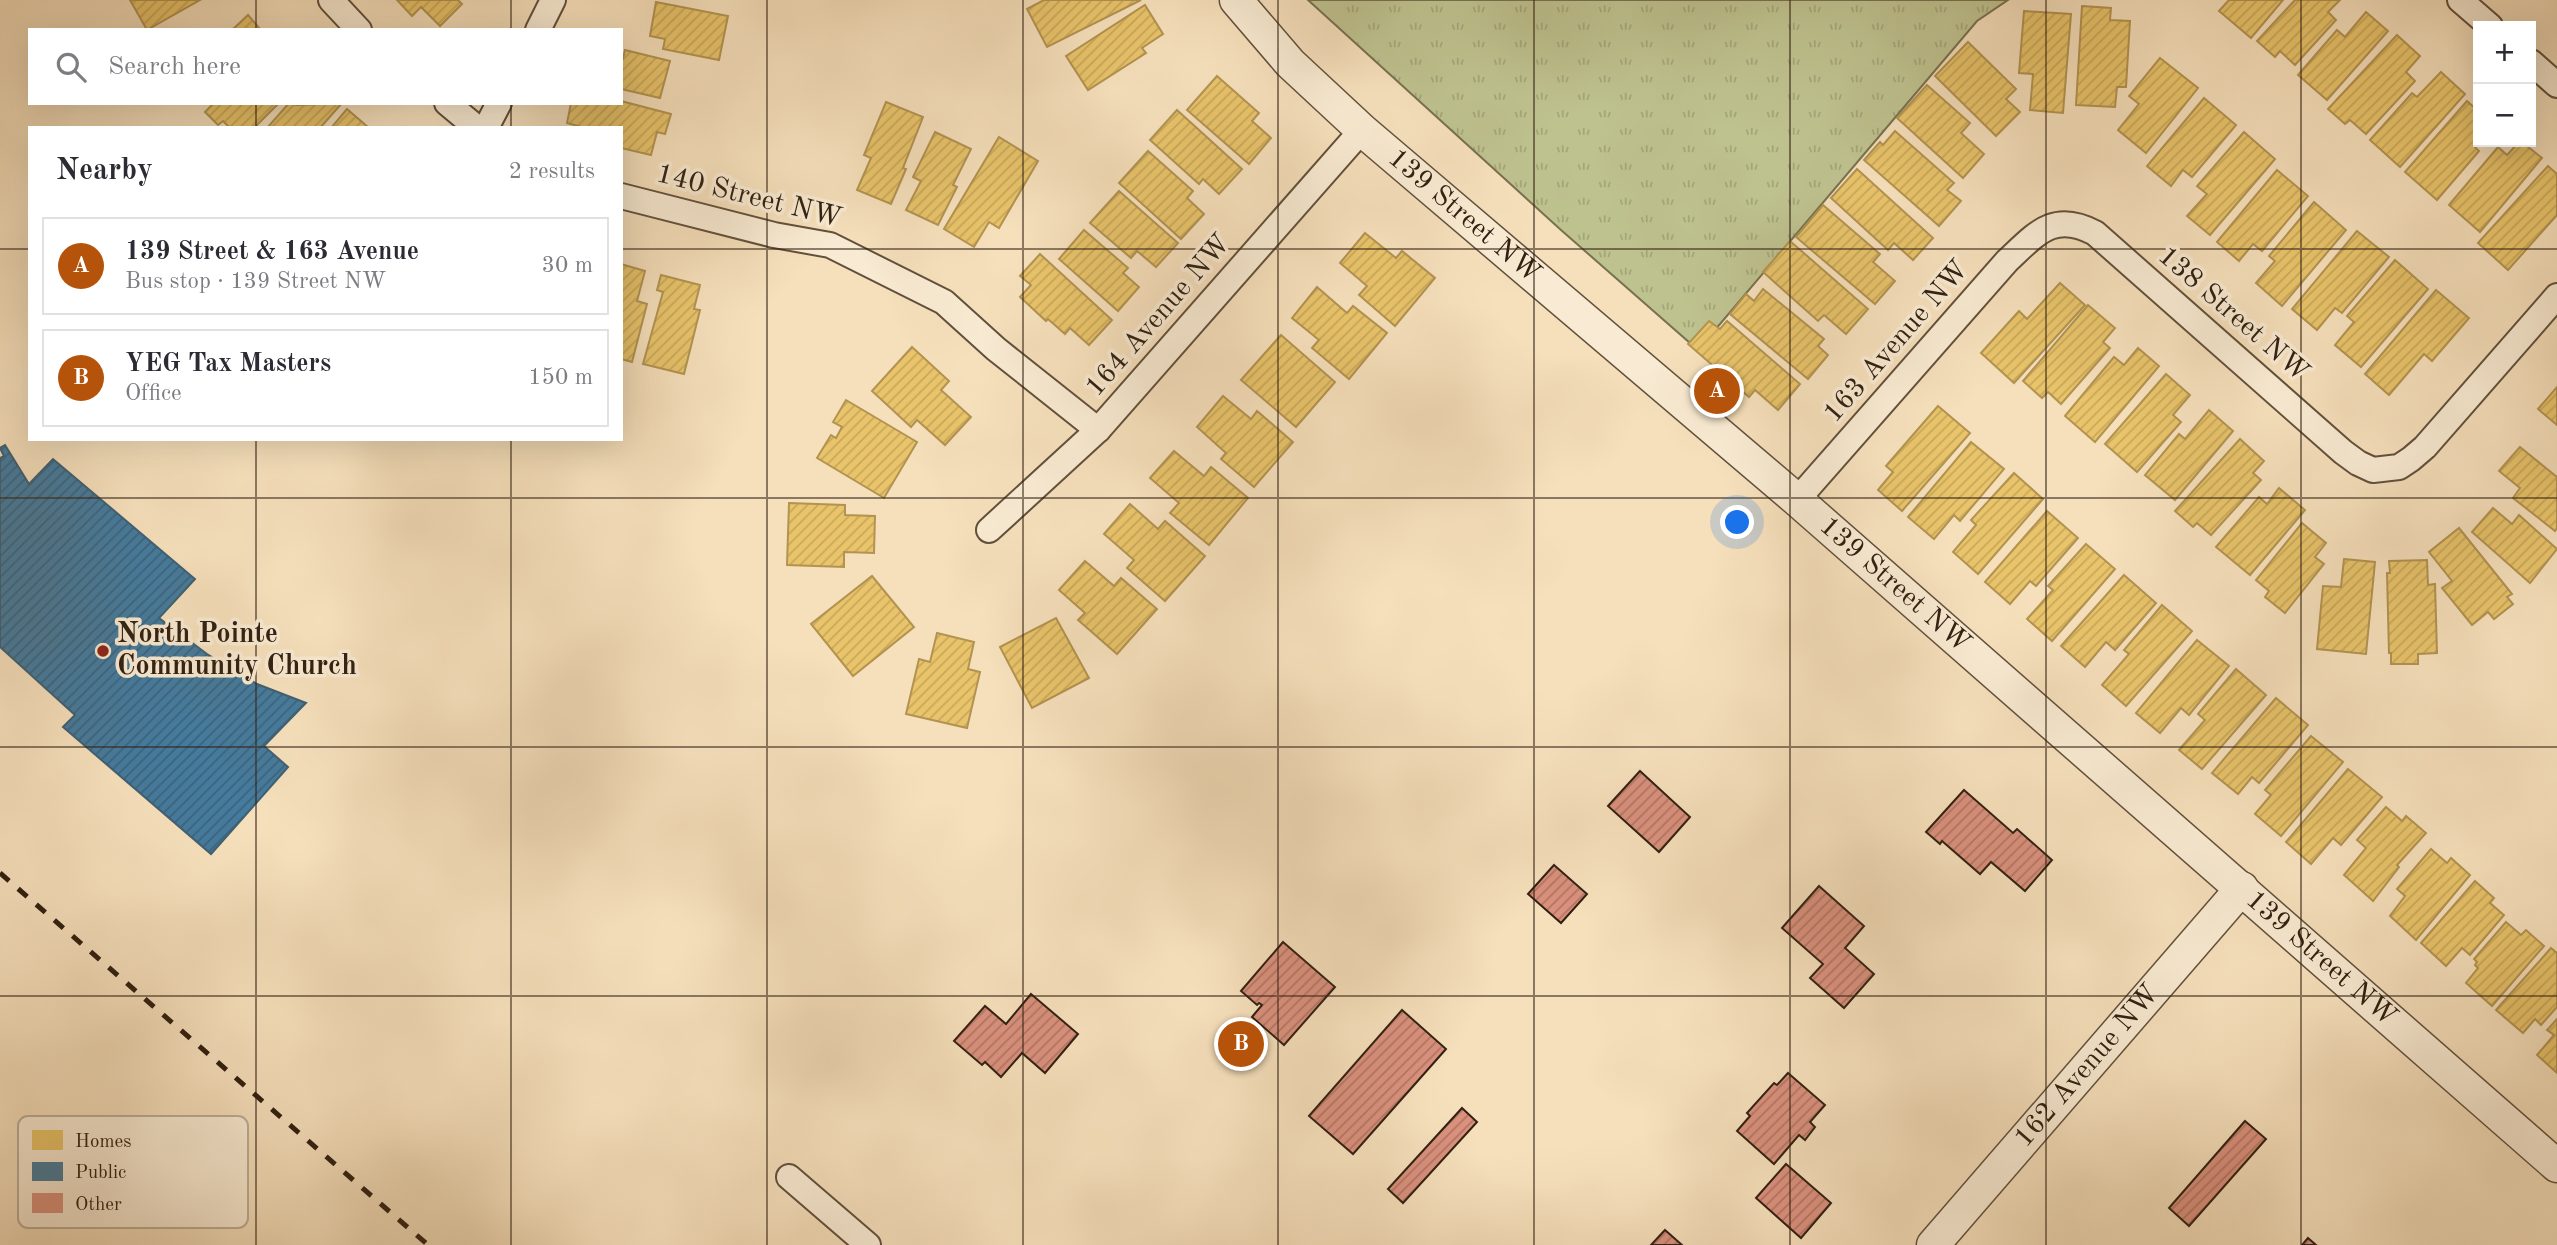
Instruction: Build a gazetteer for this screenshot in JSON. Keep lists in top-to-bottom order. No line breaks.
{"streets":{"street":["140 Street NW","139 Street NW","138 Street NW","164 Avenue NW","163 Avenue NW","162 Avenue NW"]},"crossings":[["140 Street NW","164 Avenue NW"],["139 Street NW","164 Avenue NW"],["139 Street NW","163 Avenue NW"],["139 Street NW","162 Avenue NW"],["138 Street NW","163 Avenue NW"]],"places":["North Pointe Community Church"],"legend":["Homes","Public","Other"],"page":{"map_buttons":["+","−"],"search":"Search here","heading":["Nearby","2 results"],"list":[{"mark":"A","name":"139 Street & 163 Avenue","note":"Bus stop · 139 Street NW","value":"30 m"},{"mark":"B","name":"YEG Tax Masters","note":"Office","value":"150 m"}],"pins":["A","B"]}}
